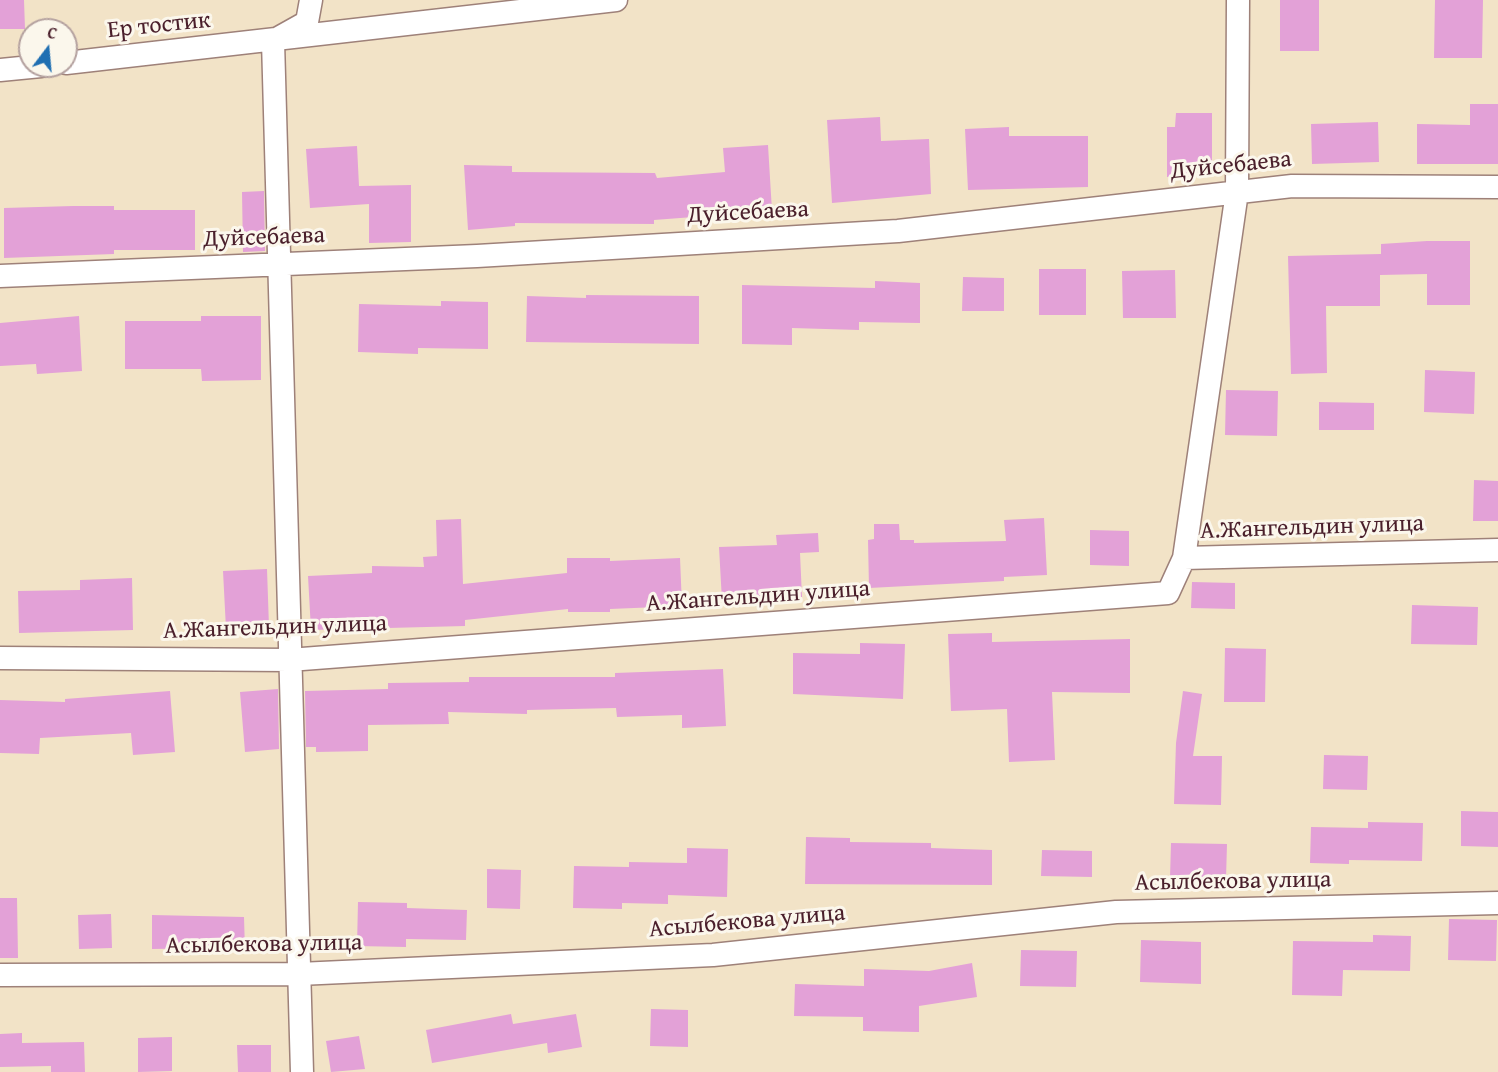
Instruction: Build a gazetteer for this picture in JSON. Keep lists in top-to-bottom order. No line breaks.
{"streets":{"street":["Ер тостик","Дуйсебаева","А.Жангельдин улица","Асылбекова улица"]},"north":"top"}
